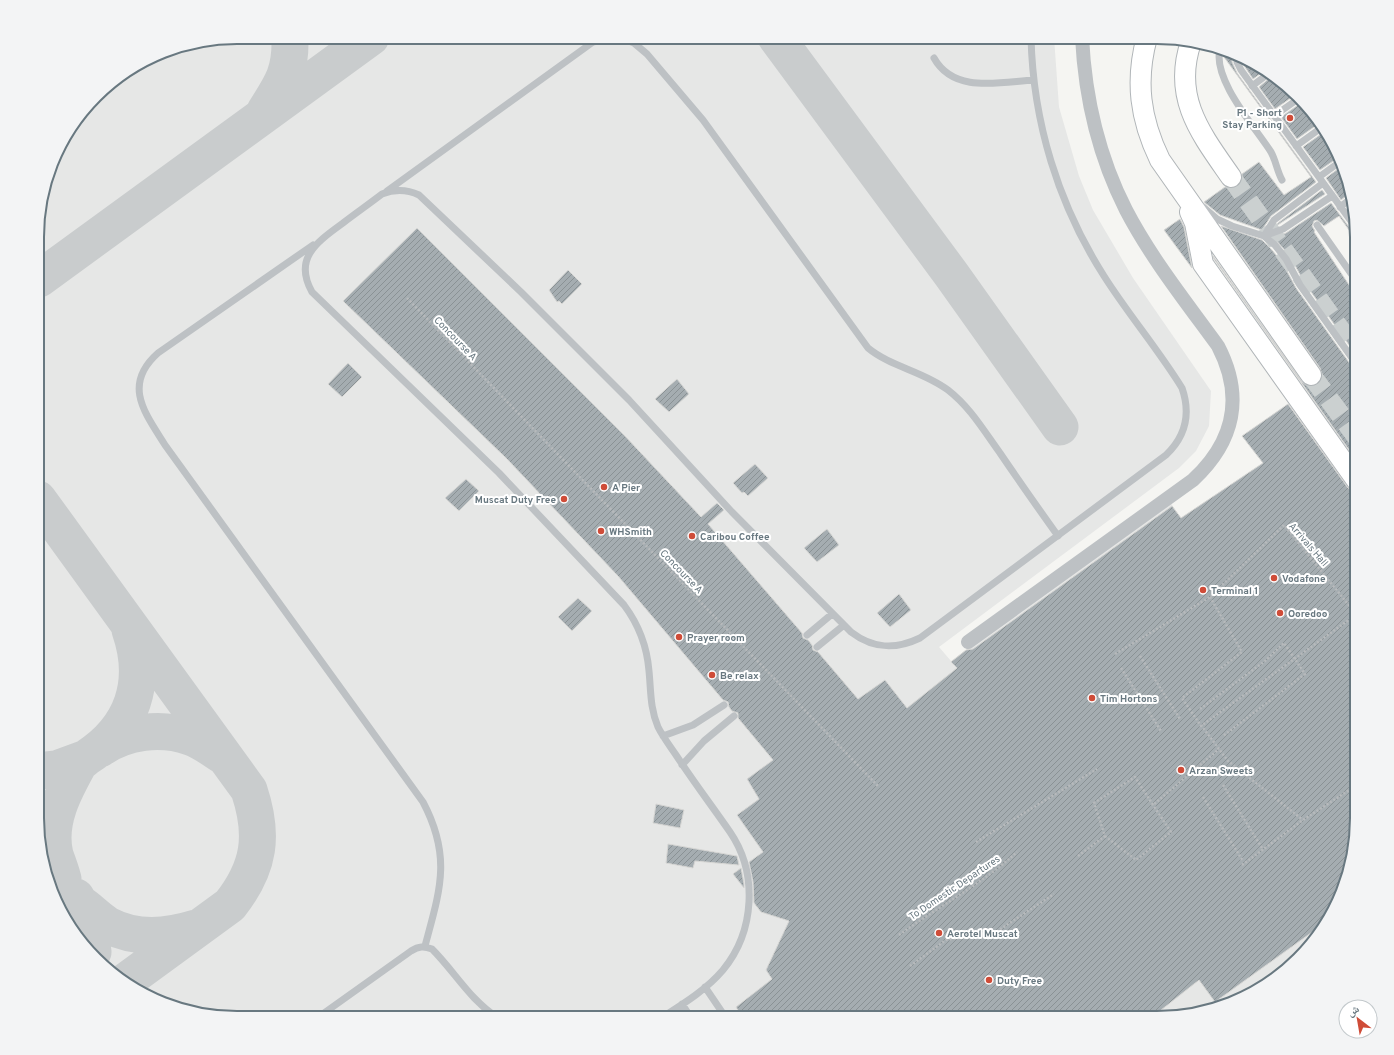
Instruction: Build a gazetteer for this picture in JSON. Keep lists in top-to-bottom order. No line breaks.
{"streets":{"path":["Concourse A","Arrivals Hall","To Domestic Departures"]},"places":["P1 - Short Stay Parking","A Pier","Muscat Duty Free","WHSmith","Caribou Coffee","Vodafone","Terminal 1","Ooredoo","Prayer room","Be relax","Tim Hortons","Arzan Sweets","Aerotel Muscat","Duty Free"],"north":"top left"}
